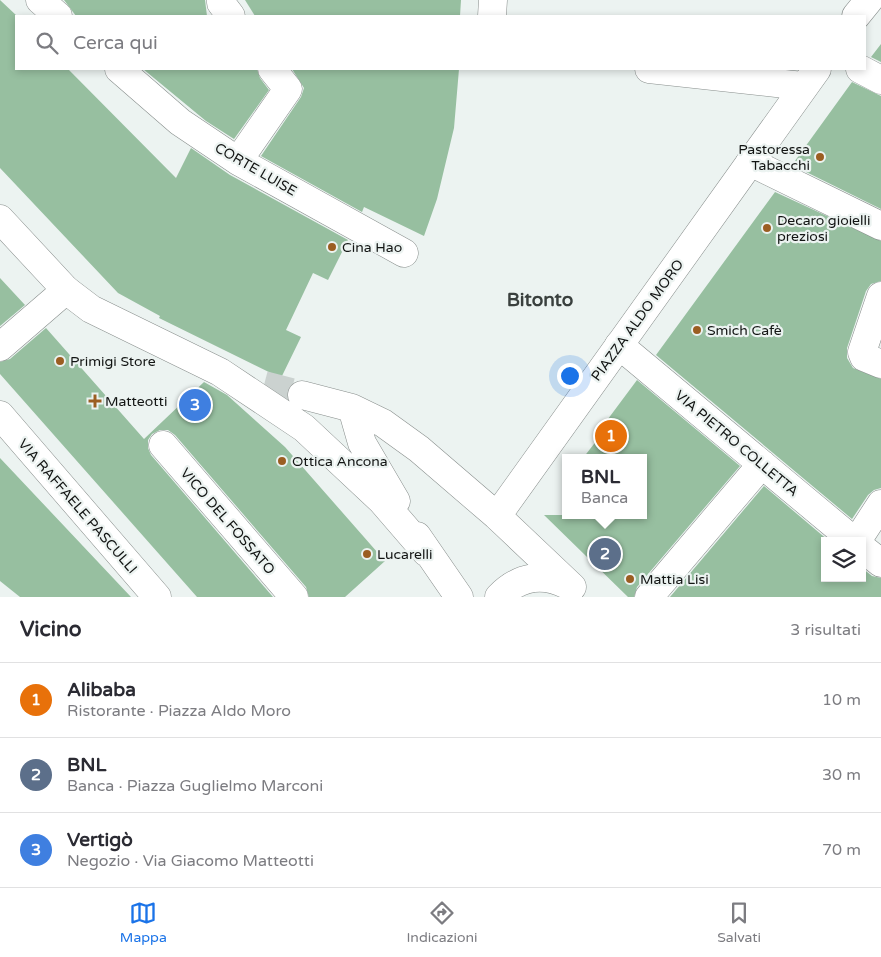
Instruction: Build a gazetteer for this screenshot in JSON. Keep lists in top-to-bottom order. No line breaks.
{"streets":{"street":["CORTE LUISE","PIAZZA ALDO MORO","VIA PIETRO COLLETTA","VIA RAFFAELE PASCULLI","VICO DEL FOSSATO"]},"crossings":[["PIAZZA ALDO MORO","VIA PIETRO COLLETTA"]],"districts":["Bitonto"],"places":{"other":["Pastoressa Tabacchi","Decaro gioielli preziosi","Cina Hao","Smich Cafè","Primigi Store","Ottica Ancona","Lucarelli","Mattia Lisi"],"health":["Matteotti"]},"page":{"search":"Cerca qui","pins":["3","1","2"],"popup":["BNL","Banca"],"heading":["Vicino","3 risultati"],"list":[{"mark":"1","name":"Alibaba","note":"Ristorante · Piazza Aldo Moro","value":"10 m"},{"mark":"2","name":"BNL","note":"Banca · Piazza Guglielmo Marconi","value":"30 m"},{"mark":"3","name":"Vertigò","note":"Negozio · Via Giacomo Matteotti","value":"70 m"}],"nav":["Mappa","Indicazioni","Salvati"]}}
